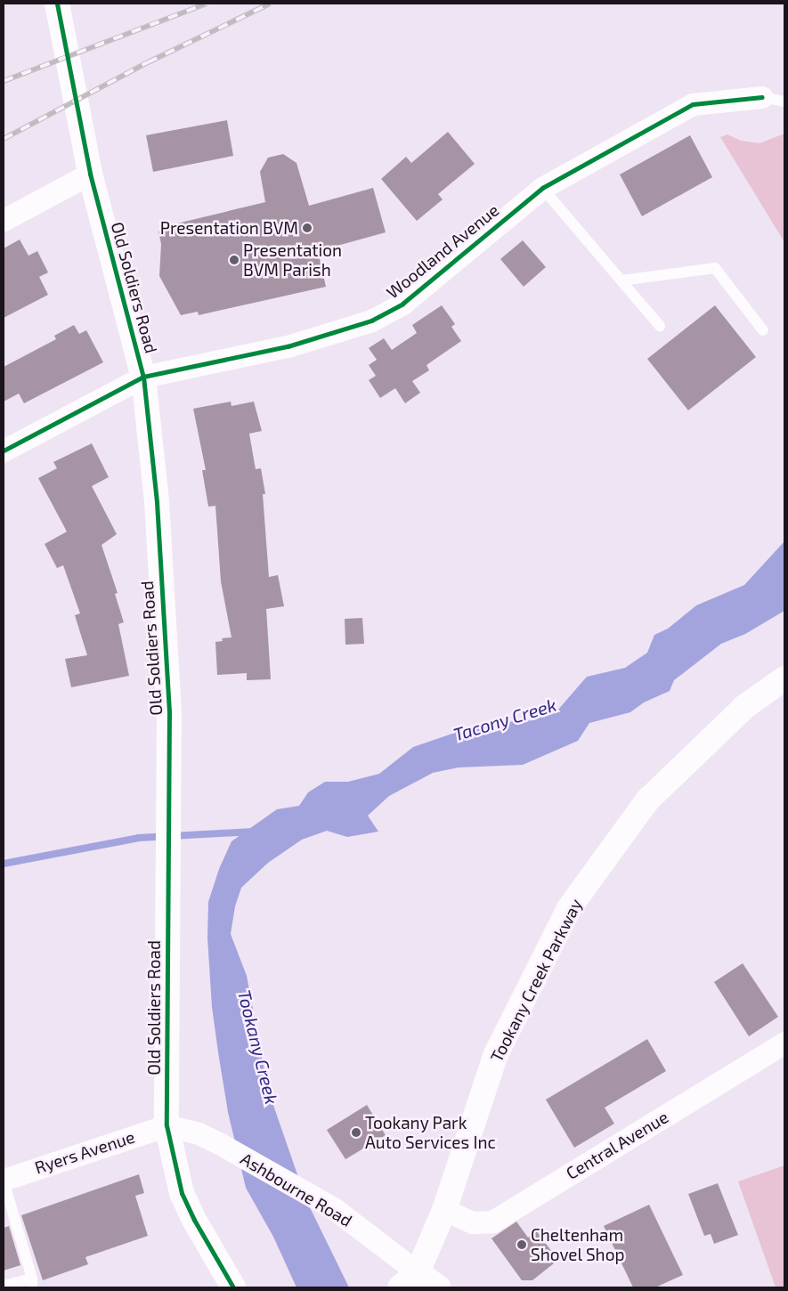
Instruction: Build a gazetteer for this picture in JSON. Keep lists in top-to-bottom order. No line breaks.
{"streets":{"street":["Woodland Avenue","Old Soldiers Road","Tookany Creek Parkway","Central Avenue","Ryers Avenue","Ashbourne Road"]},"crossings":[["Woodland Avenue","Old Soldiers Road"],["Old Soldiers Road","Ryers Avenue"],["Old Soldiers Road","Ashbourne Road"],["Tookany Creek Parkway","Central Avenue"],["Tookany Creek Parkway","Ashbourne Road"],["Ryers Avenue","Ashbourne Road"]],"water":["Tacony Creek","Tookany Creek"],"places":["Presentation BVM","Presentation BVM Parish","Tookany Park Auto Services Inc","Cheltenham Shovel Shop"]}
